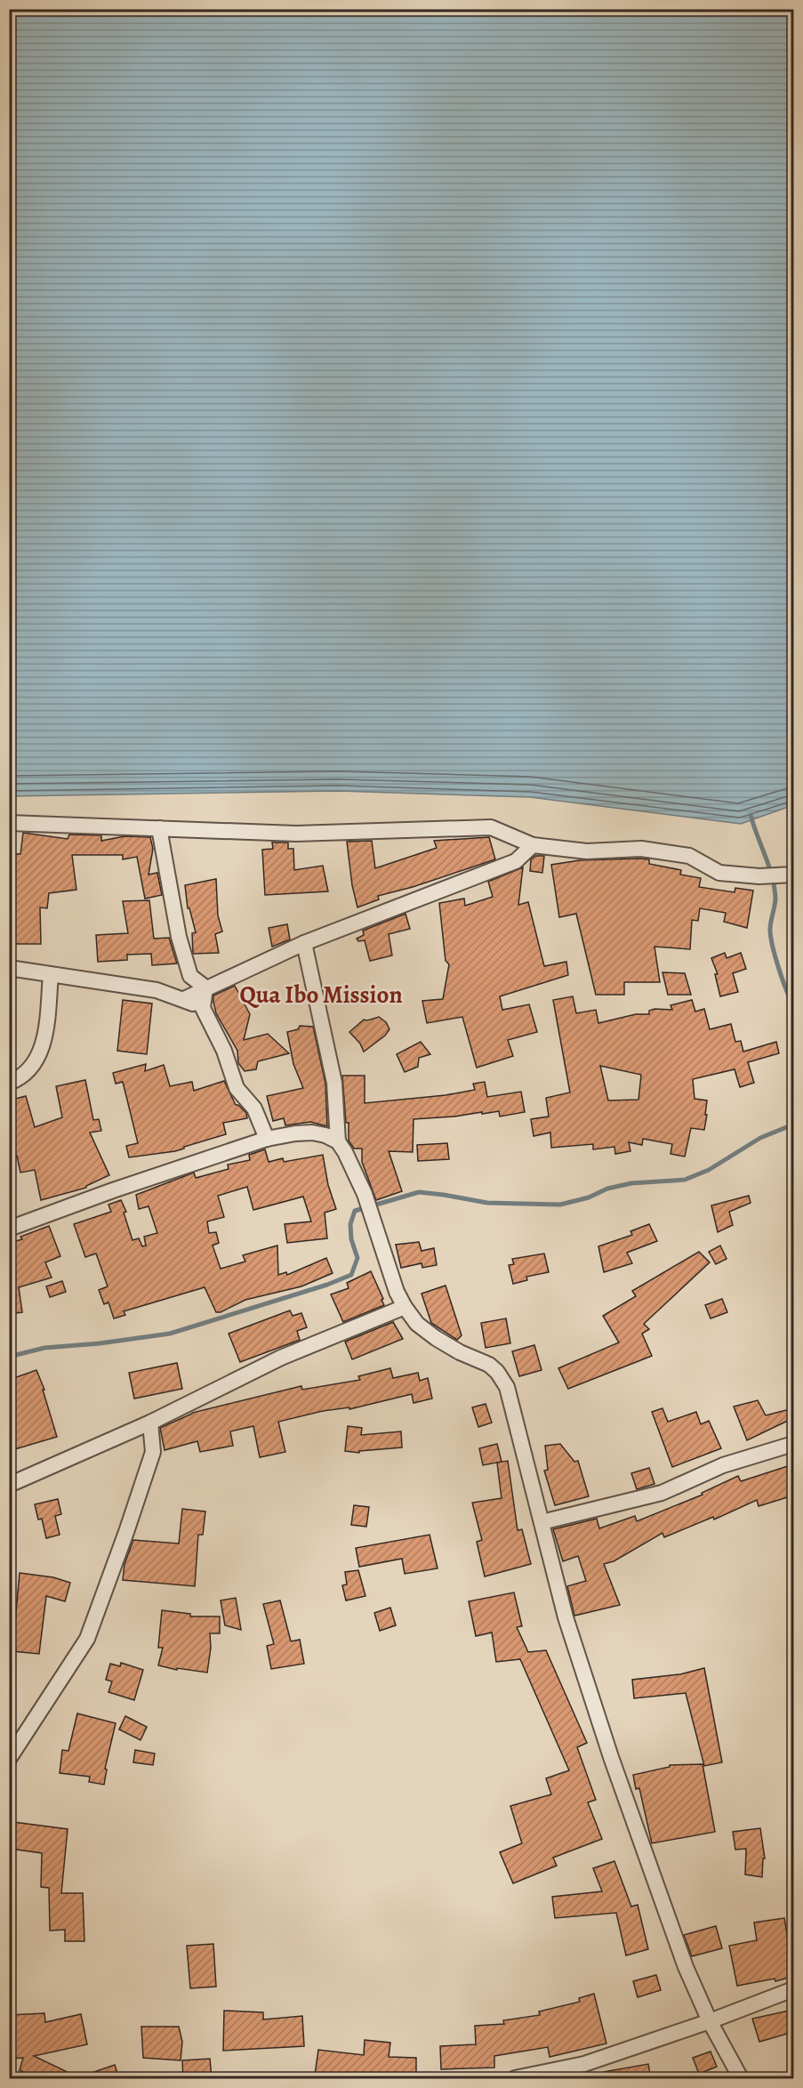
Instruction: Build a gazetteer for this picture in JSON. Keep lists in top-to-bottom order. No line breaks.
{"districts":["Qua Ibo Mission"]}
